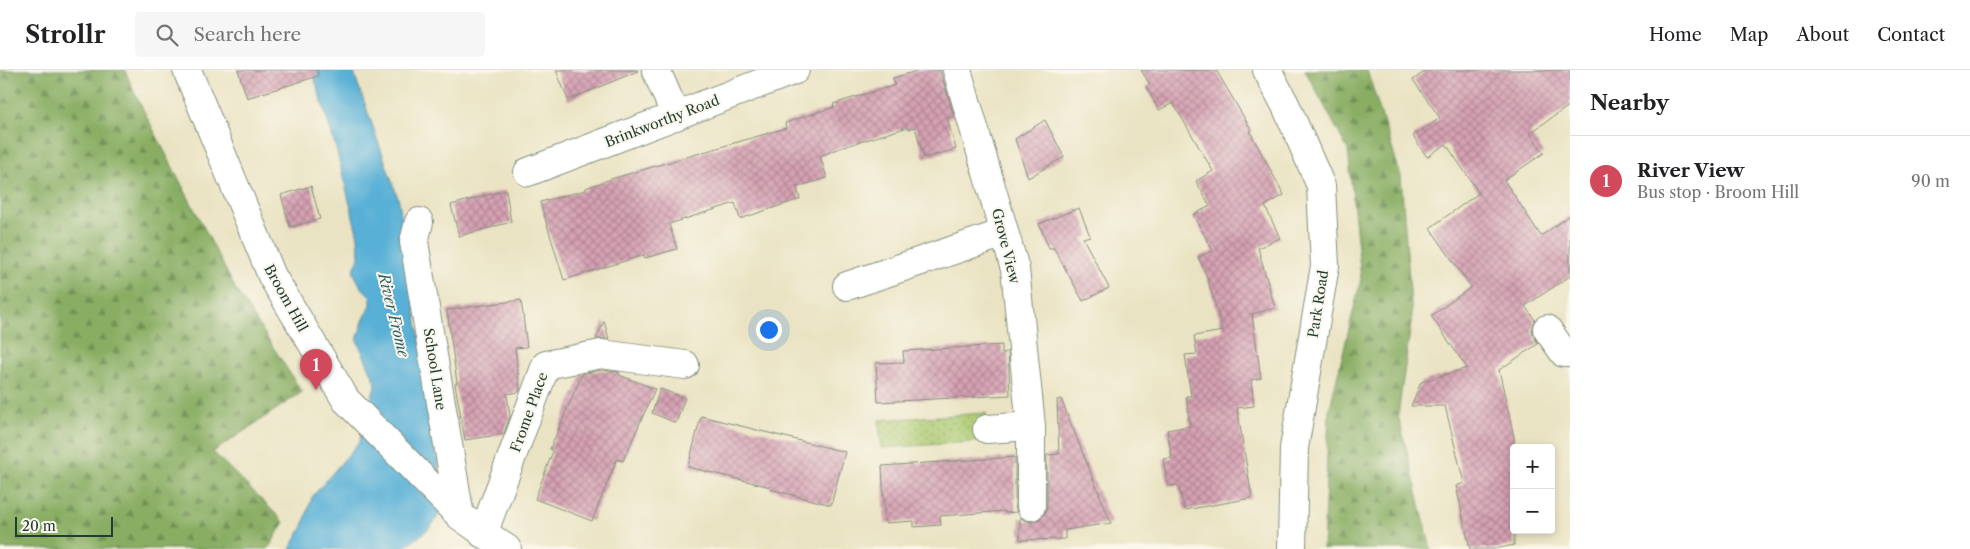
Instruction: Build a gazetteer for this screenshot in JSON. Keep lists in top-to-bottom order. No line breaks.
{"streets":{"street":["Brinkworthy Road","Grove View","Broom Hill","Park Road","School Lane","Frome Place"]},"crossings":[["Broom Hill","School Lane"],["Broom Hill","Frome Place"]],"water":["River Frome"],"scale_bar":"20 m","page":{"header":"Strollr","search":"Search here","nav":["Home","Map","About","Contact"],"heading":"Nearby","list":[{"mark":"1","name":"River View","note":"Bus stop · Broom Hill","value":"90 m"}],"pins":"1","map_buttons":["+","−"],"scale":"20 m"}}
